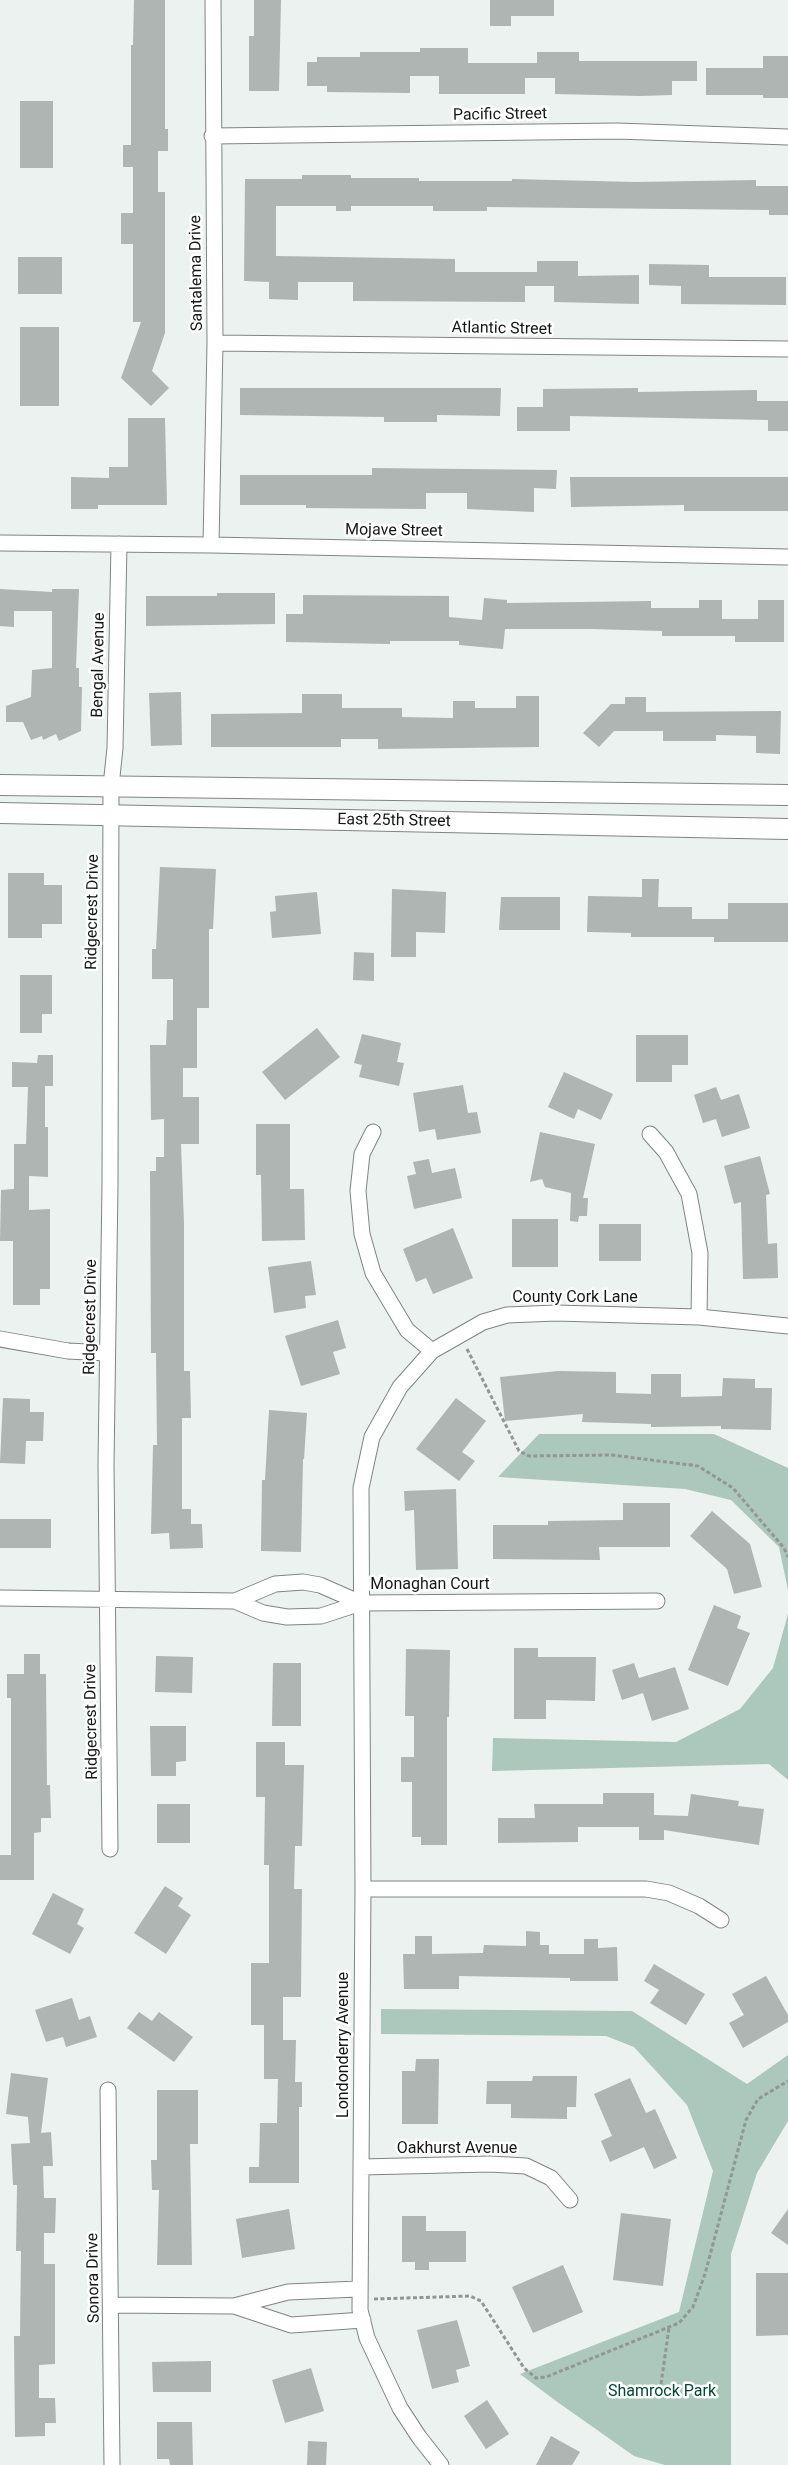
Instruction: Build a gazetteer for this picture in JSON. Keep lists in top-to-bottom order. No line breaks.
{"streets":{"street":["Pacific Street","Santalema Drive","Atlantic Street","Mojave Street","Bengal Avenue","East 25th Street","Ridgecrest Drive","County Cork Lane","Monaghan Court","Londonderry Avenue","Oakhurst Avenue","Sonora Drive"]},"crossings":[["Pacific Street","Santalema Drive"],["Santalema Drive","Atlantic Street"],["Santalema Drive","Mojave Street"],["Mojave Street","Bengal Avenue"],["Bengal Avenue","East 25th Street"],["Bengal Avenue","Ridgecrest Drive"],["East 25th Street","Ridgecrest Drive"],["Ridgecrest Drive","Monaghan Court"],["County Cork Lane","Monaghan Court"],["County Cork Lane","Londonderry Avenue"],["Monaghan Court","Londonderry Avenue"],["Londonderry Avenue","Oakhurst Avenue"]],"parks":["Shamrock Park"]}
